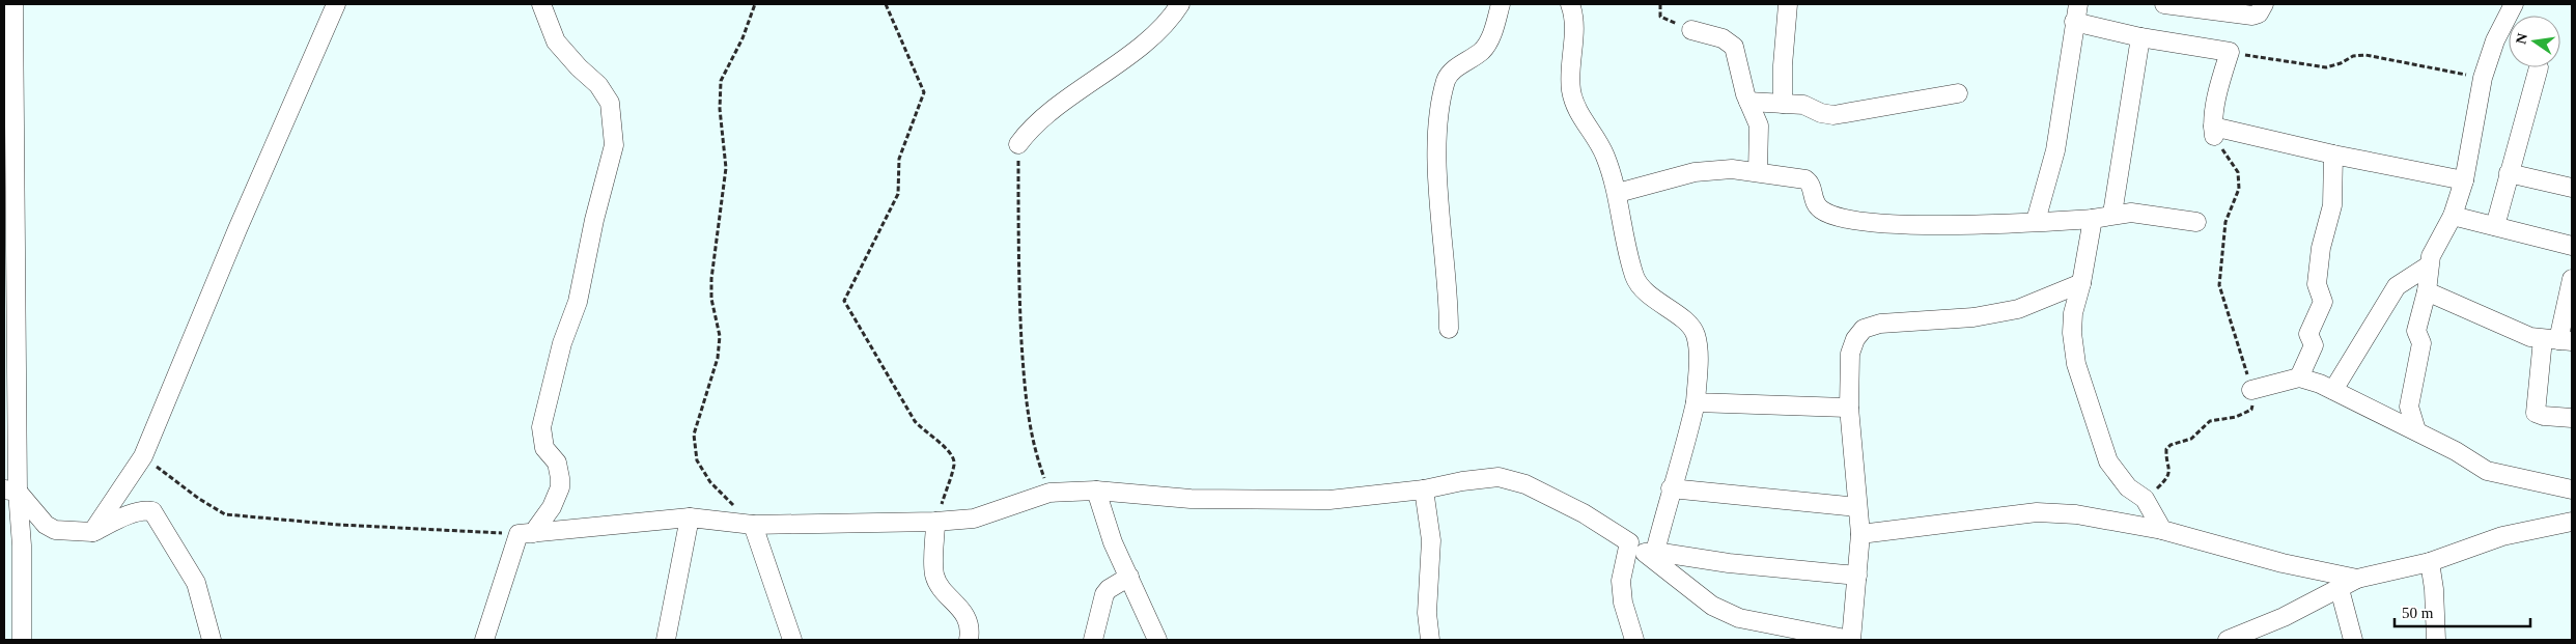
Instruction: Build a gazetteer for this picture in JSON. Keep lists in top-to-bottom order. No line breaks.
{"scale_bar":"50 m","north":"left"}
